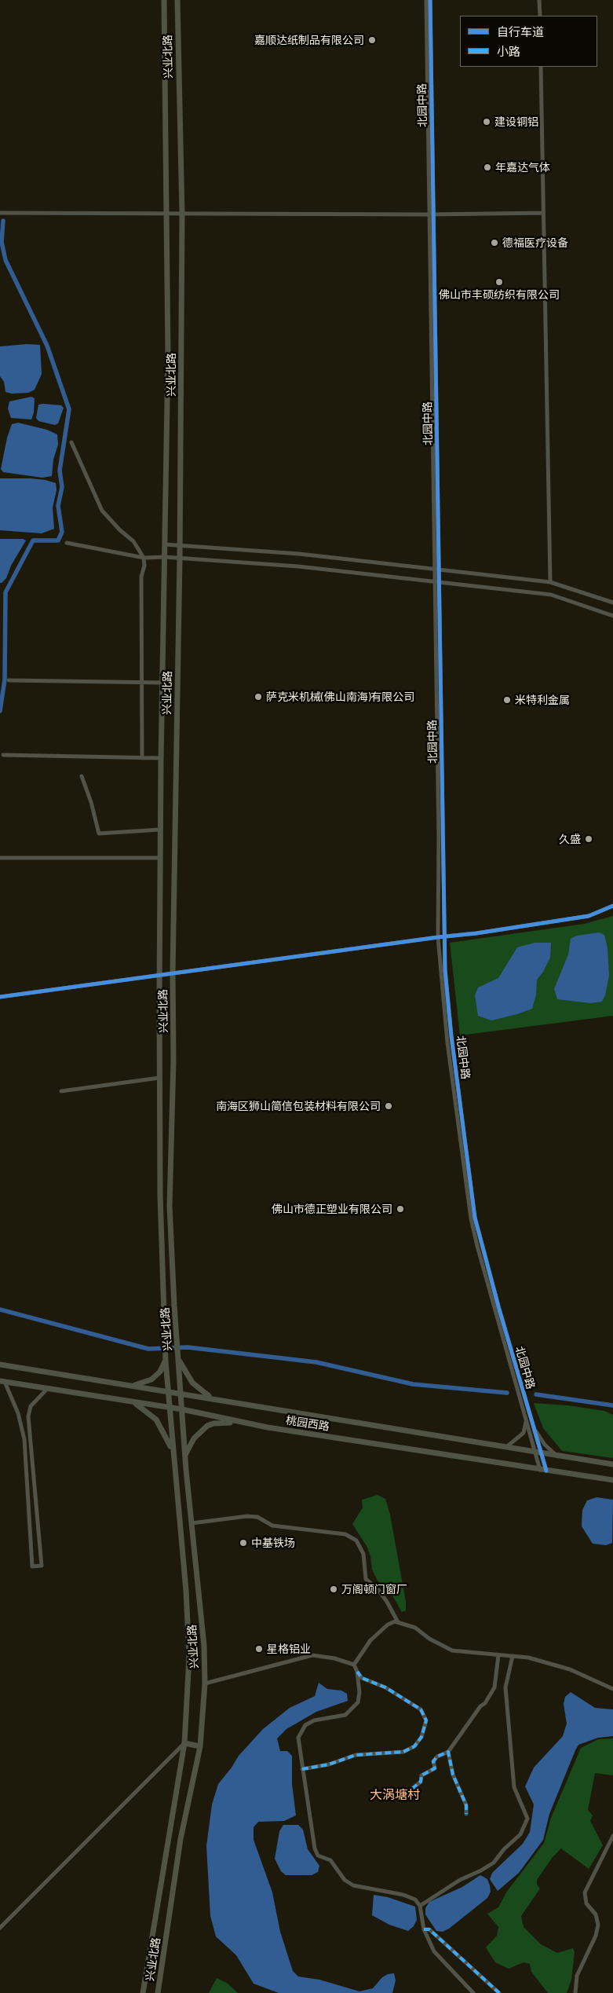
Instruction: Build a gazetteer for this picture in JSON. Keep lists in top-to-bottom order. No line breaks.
{"streets":{"main road":["兴业北路","桃园西路"],"street":["北园中路"]},"crossings":[["兴业北路","桃园西路"],["北园中路","桃园西路"]],"districts":["大涡塘村"],"places":["嘉顺达纸制品有限公司","建设铜铝","年嘉达气体","德福医疗设备","佛山市丰硕纺织有限公司","萨克米机械(佛山南海)有限公司","米特利金属","久盛","南海区狮山简信包装材料有限公司","佛山市德正塑业有限公司","中基铁场","万阁顿门窗厂","星格铝业"],"legend":["自行车道","小路"]}
